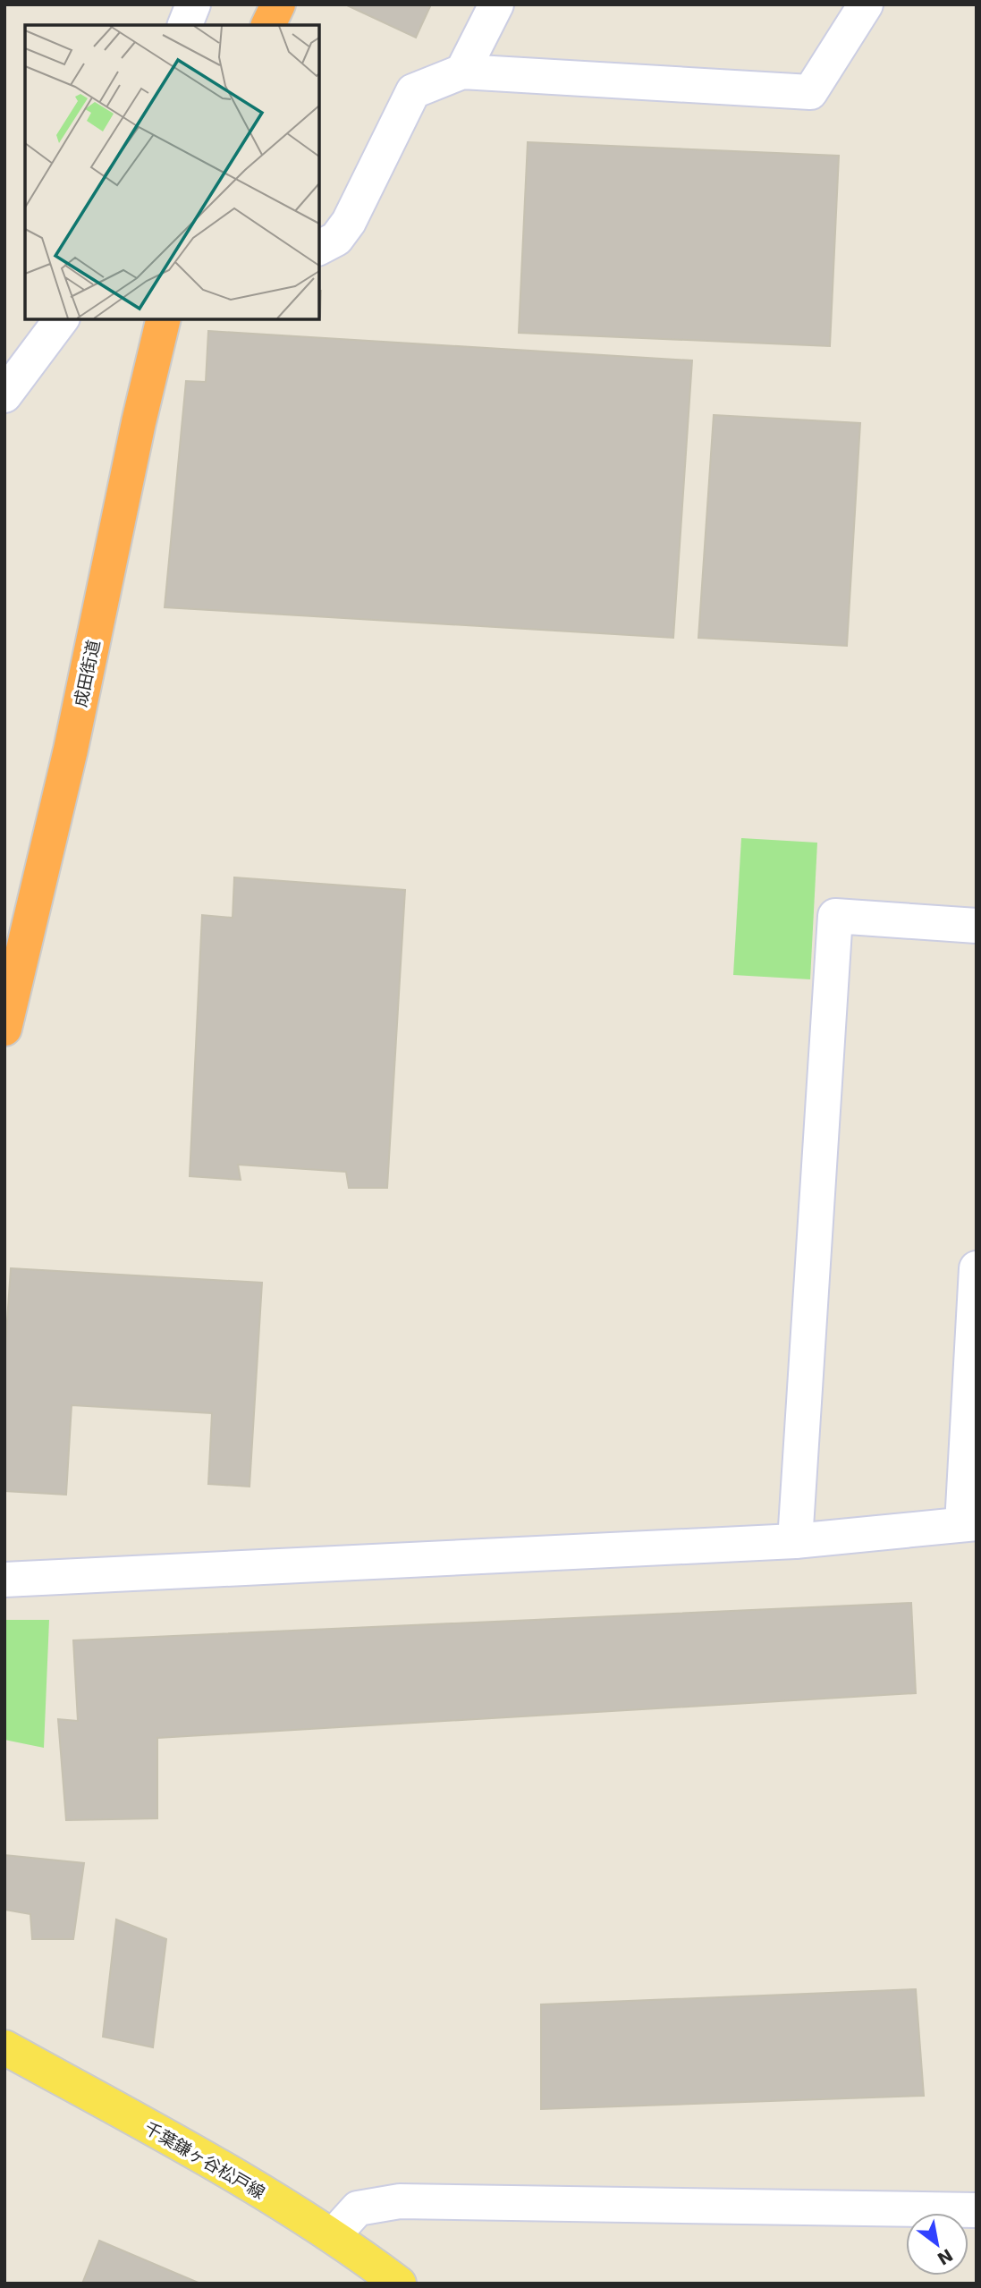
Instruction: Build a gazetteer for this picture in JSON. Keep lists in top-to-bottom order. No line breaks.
{"streets":{"highway":["成田街道"],"main road":["千葉鎌ヶ谷松戸線"]},"north":"bottom right"}
